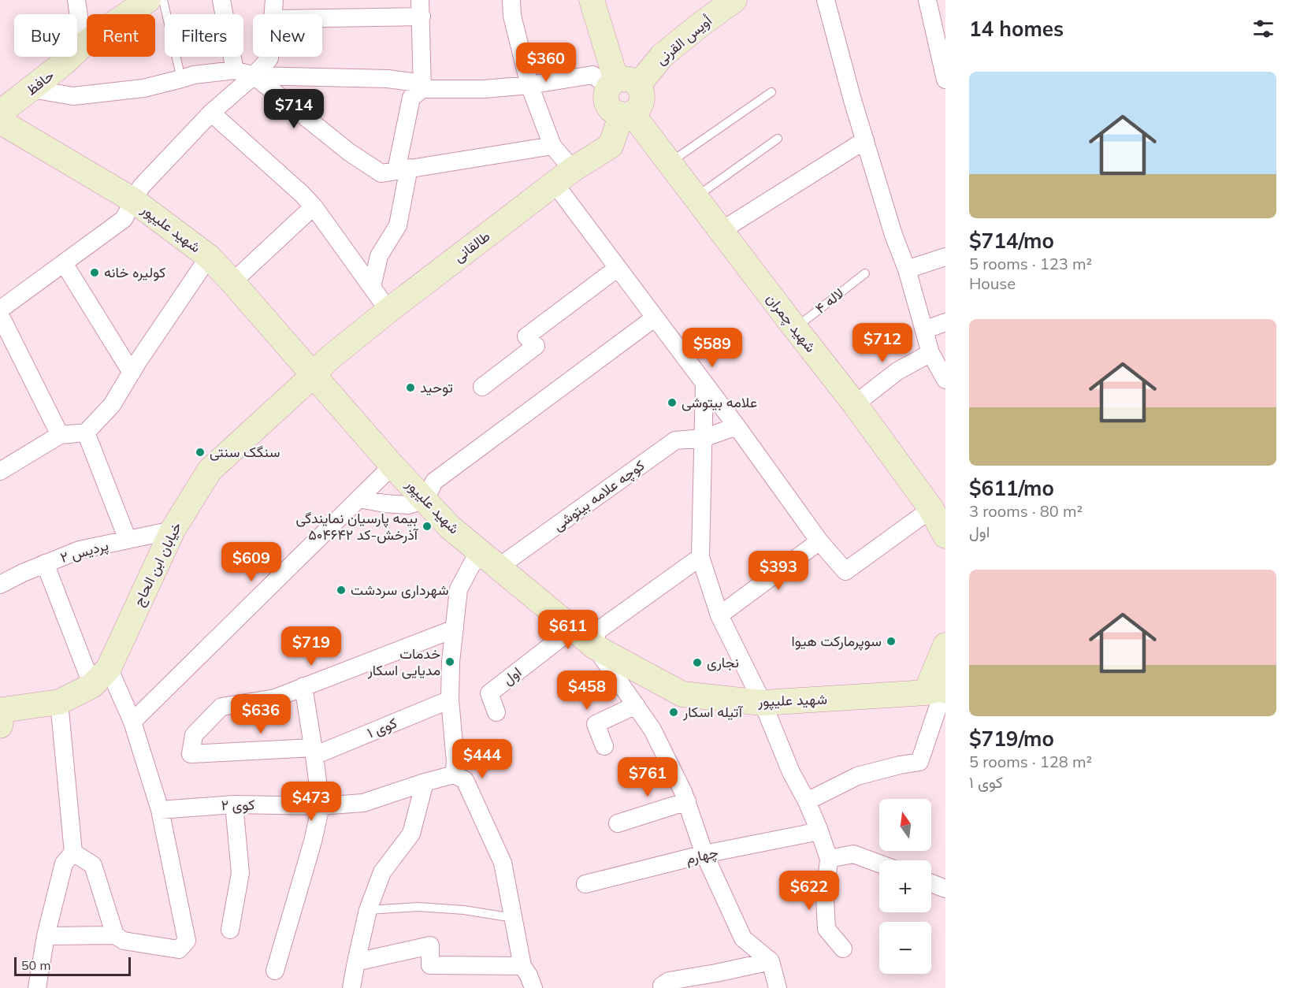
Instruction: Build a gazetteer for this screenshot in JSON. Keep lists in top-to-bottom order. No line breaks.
{"streets":{"main road":["أویس القرنی","حافظ","شهید علیپور","طالقانی","شهید چمران","خیابان ابن الحاج"],"street":["کوچه علامه بیتوشی","پردیس ۲","اول","کوی ۱","کوی ۲","چهارم"],"lane":["لاله ۴"]},"crossings":[["أویس القرنی","طالقانی"],["أویس القرنی","شهید چمران"],["حافظ","شهید علیپور"],["شهید علیپور","طالقانی"],["شهید علیپور","کوچه علامه بیتوشی"],["شهید علیپور","خیابان ابن الحاج"],["شهید علیپور","اول"],["طالقانی","شهید چمران"],["طالقانی","خیابان ابن الحاج"],["لاله ۴","شهید چمران"],["کوچه علامه بیتوشی","کوی ۱"],["کوچه علامه بیتوشی","کوی ۲"],["پردیس ۲","خیابان ابن الحاج"]],"places":["کولیره خانه","توحید","علامه بیتوشی","سنگک سنتی","بیمه پارسیان نمایندگی آذرخش-کد ۵۰۴۶۴۲","شهرداری سردشت","سوپرمارکت هیوا","خدمات مدیایی اسکار","نجاری","آتیله اسکار"],"scale_bar":"50 m","north":"top","page":{"heading":"14 homes","chip":["Buy","Rent","Filters","New"],"price":["$360","$714","$712","$589","$609","$393","$611","$719","$458","$636","$444","$761","$473","$622"],"list":[{"name":"$714/mo","note":"5 rooms · 123 m² · House"},{"name":"$611/mo","note":"3 rooms · 80 m² · اول"},{"name":"$719/mo","note":"5 rooms · 128 m² · کوی ۱"}],"map_buttons":["+","−"],"scale":"50 m"}}
